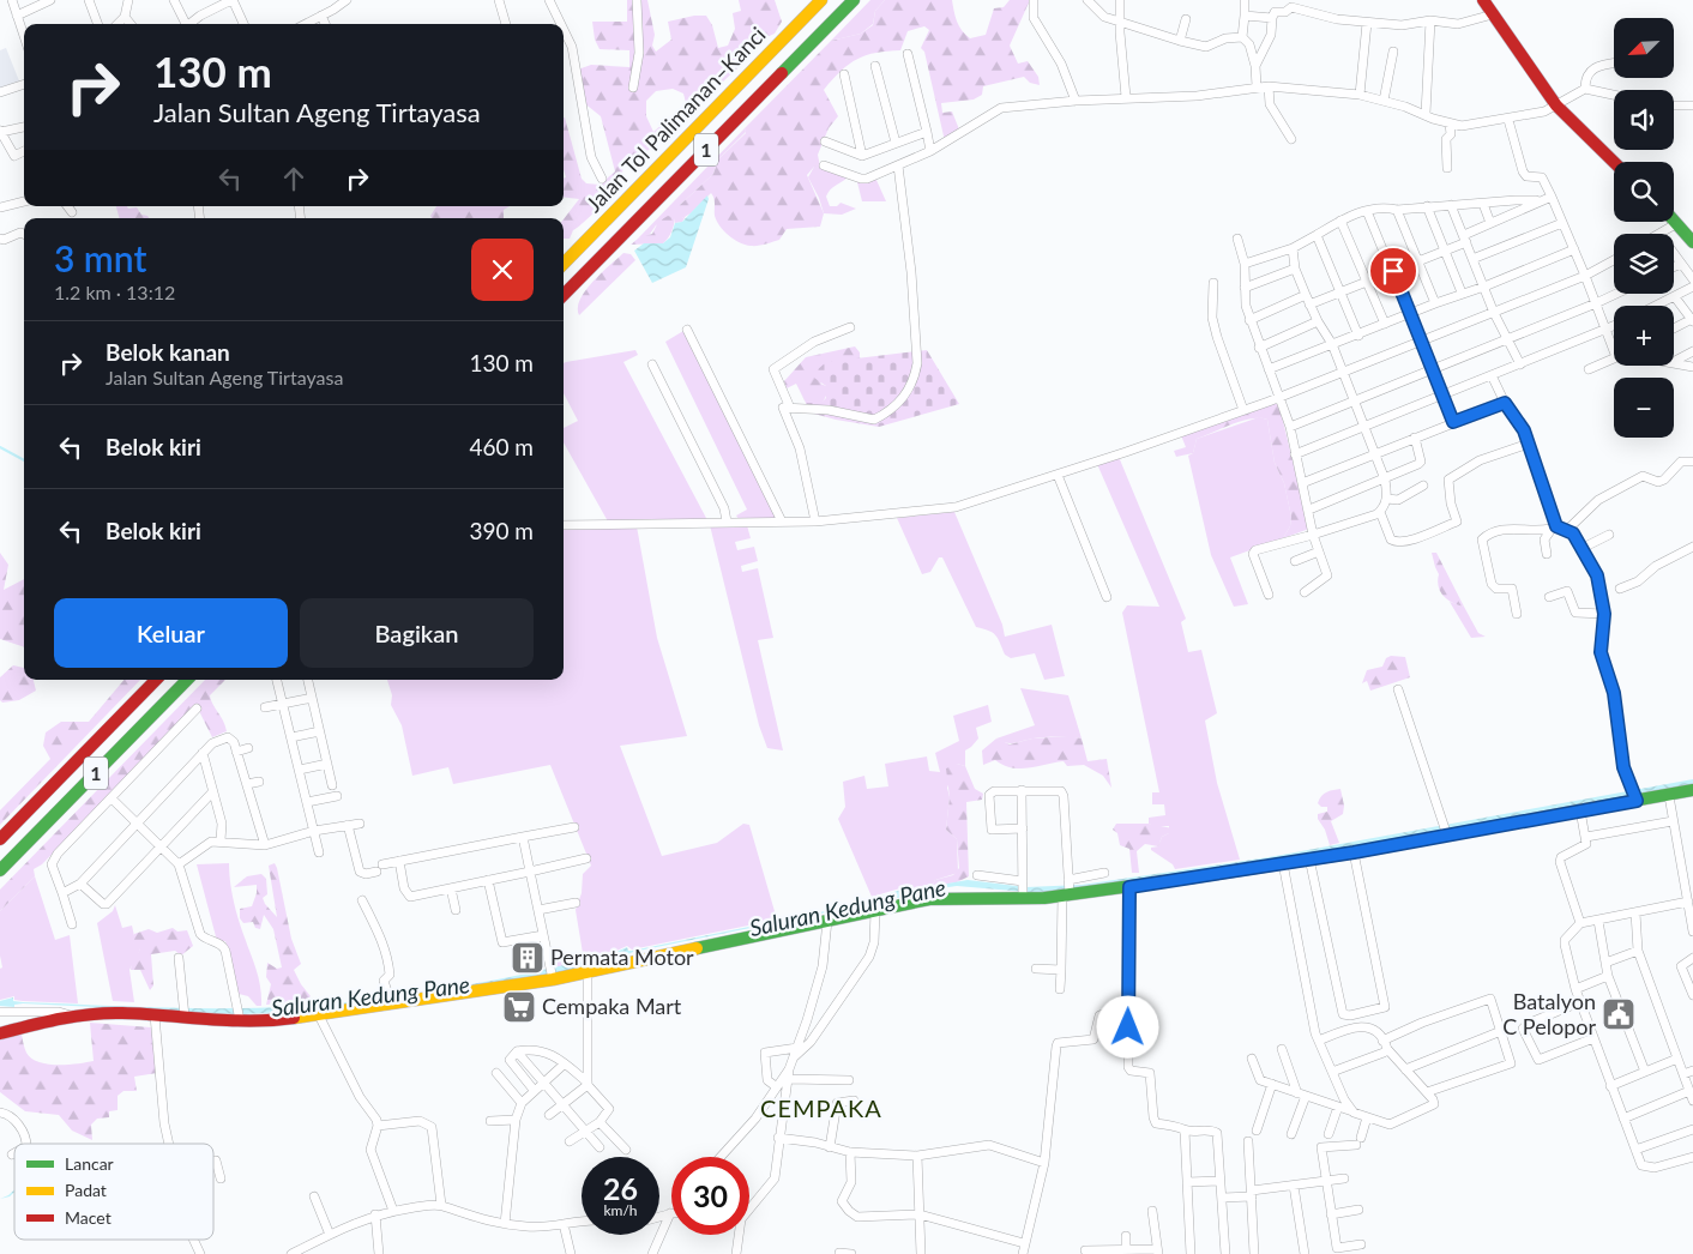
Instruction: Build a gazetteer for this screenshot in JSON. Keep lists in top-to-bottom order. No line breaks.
{"streets":{"main road":["Jalan Tol Palimanan–Kanci","1"]},"districts":["CEMPAKA"],"water":["Saluran Kedung Pane"],"places":{"building":["Permata Motor"],"supermarket":["Cempaka Mart"],"public building":["Batalyon C Pelopor"]},"legend":["Lancar","Padat","Macet"],"north":"bottom left","page":{"map_buttons":["+","−"],"turn":["130 m","Jalan Sultan Ageng Tirtayasa"],"heading":["3 mnt","1.2 km · 13:12"],"list":[{"name":"Belok kanan","note":"Jalan Sultan Ageng Tirtayasa","value":"130 m"},{"name":"Belok kiri","value":"460 m"},{"name":"Belok kiri","value":"390 m"}],"buttons":["Keluar","Bagikan"],"speed":"26 km/h","limit":"30"}}
